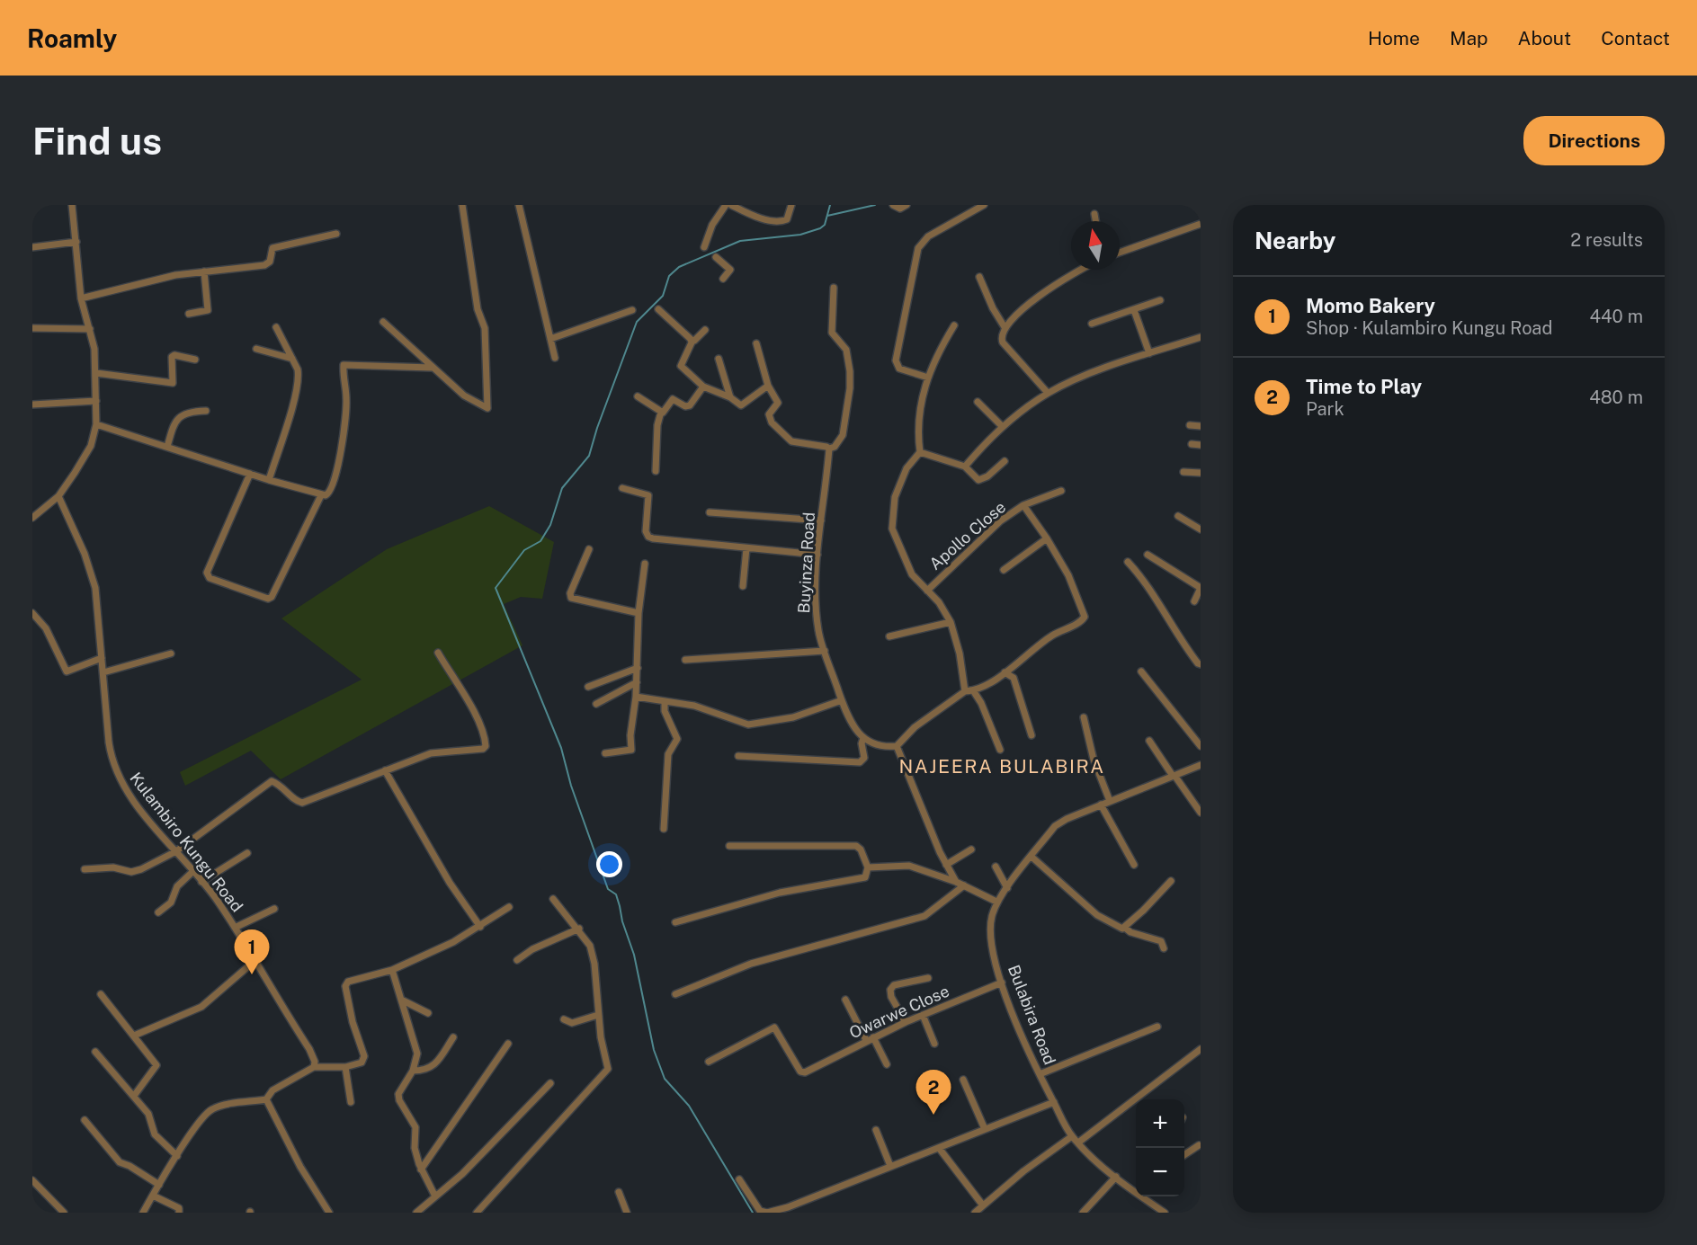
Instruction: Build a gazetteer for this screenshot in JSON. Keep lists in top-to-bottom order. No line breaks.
{"streets":{"street":["Apollo Close","Buyinza Road","Kulambiro Kungu Road","Owarwe Close","Bulabira Road"]},"crossings":[["Owarwe Close","Bulabira Road"]],"districts":["NAJEERA BULABIRA"],"north":"top","page":{"header":"Roamly","nav":["Home","Map","About","Contact"],"buttons":"Directions","title":"Find us","heading":["Nearby","2 results"],"list":[{"mark":"1","name":"Momo Bakery","note":"Shop · Kulambiro Kungu Road","value":"440 m"},{"mark":"2","name":"Time to Play","note":"Park","value":"480 m"}],"pins":["1","2"],"map_buttons":["+","−"]}}
